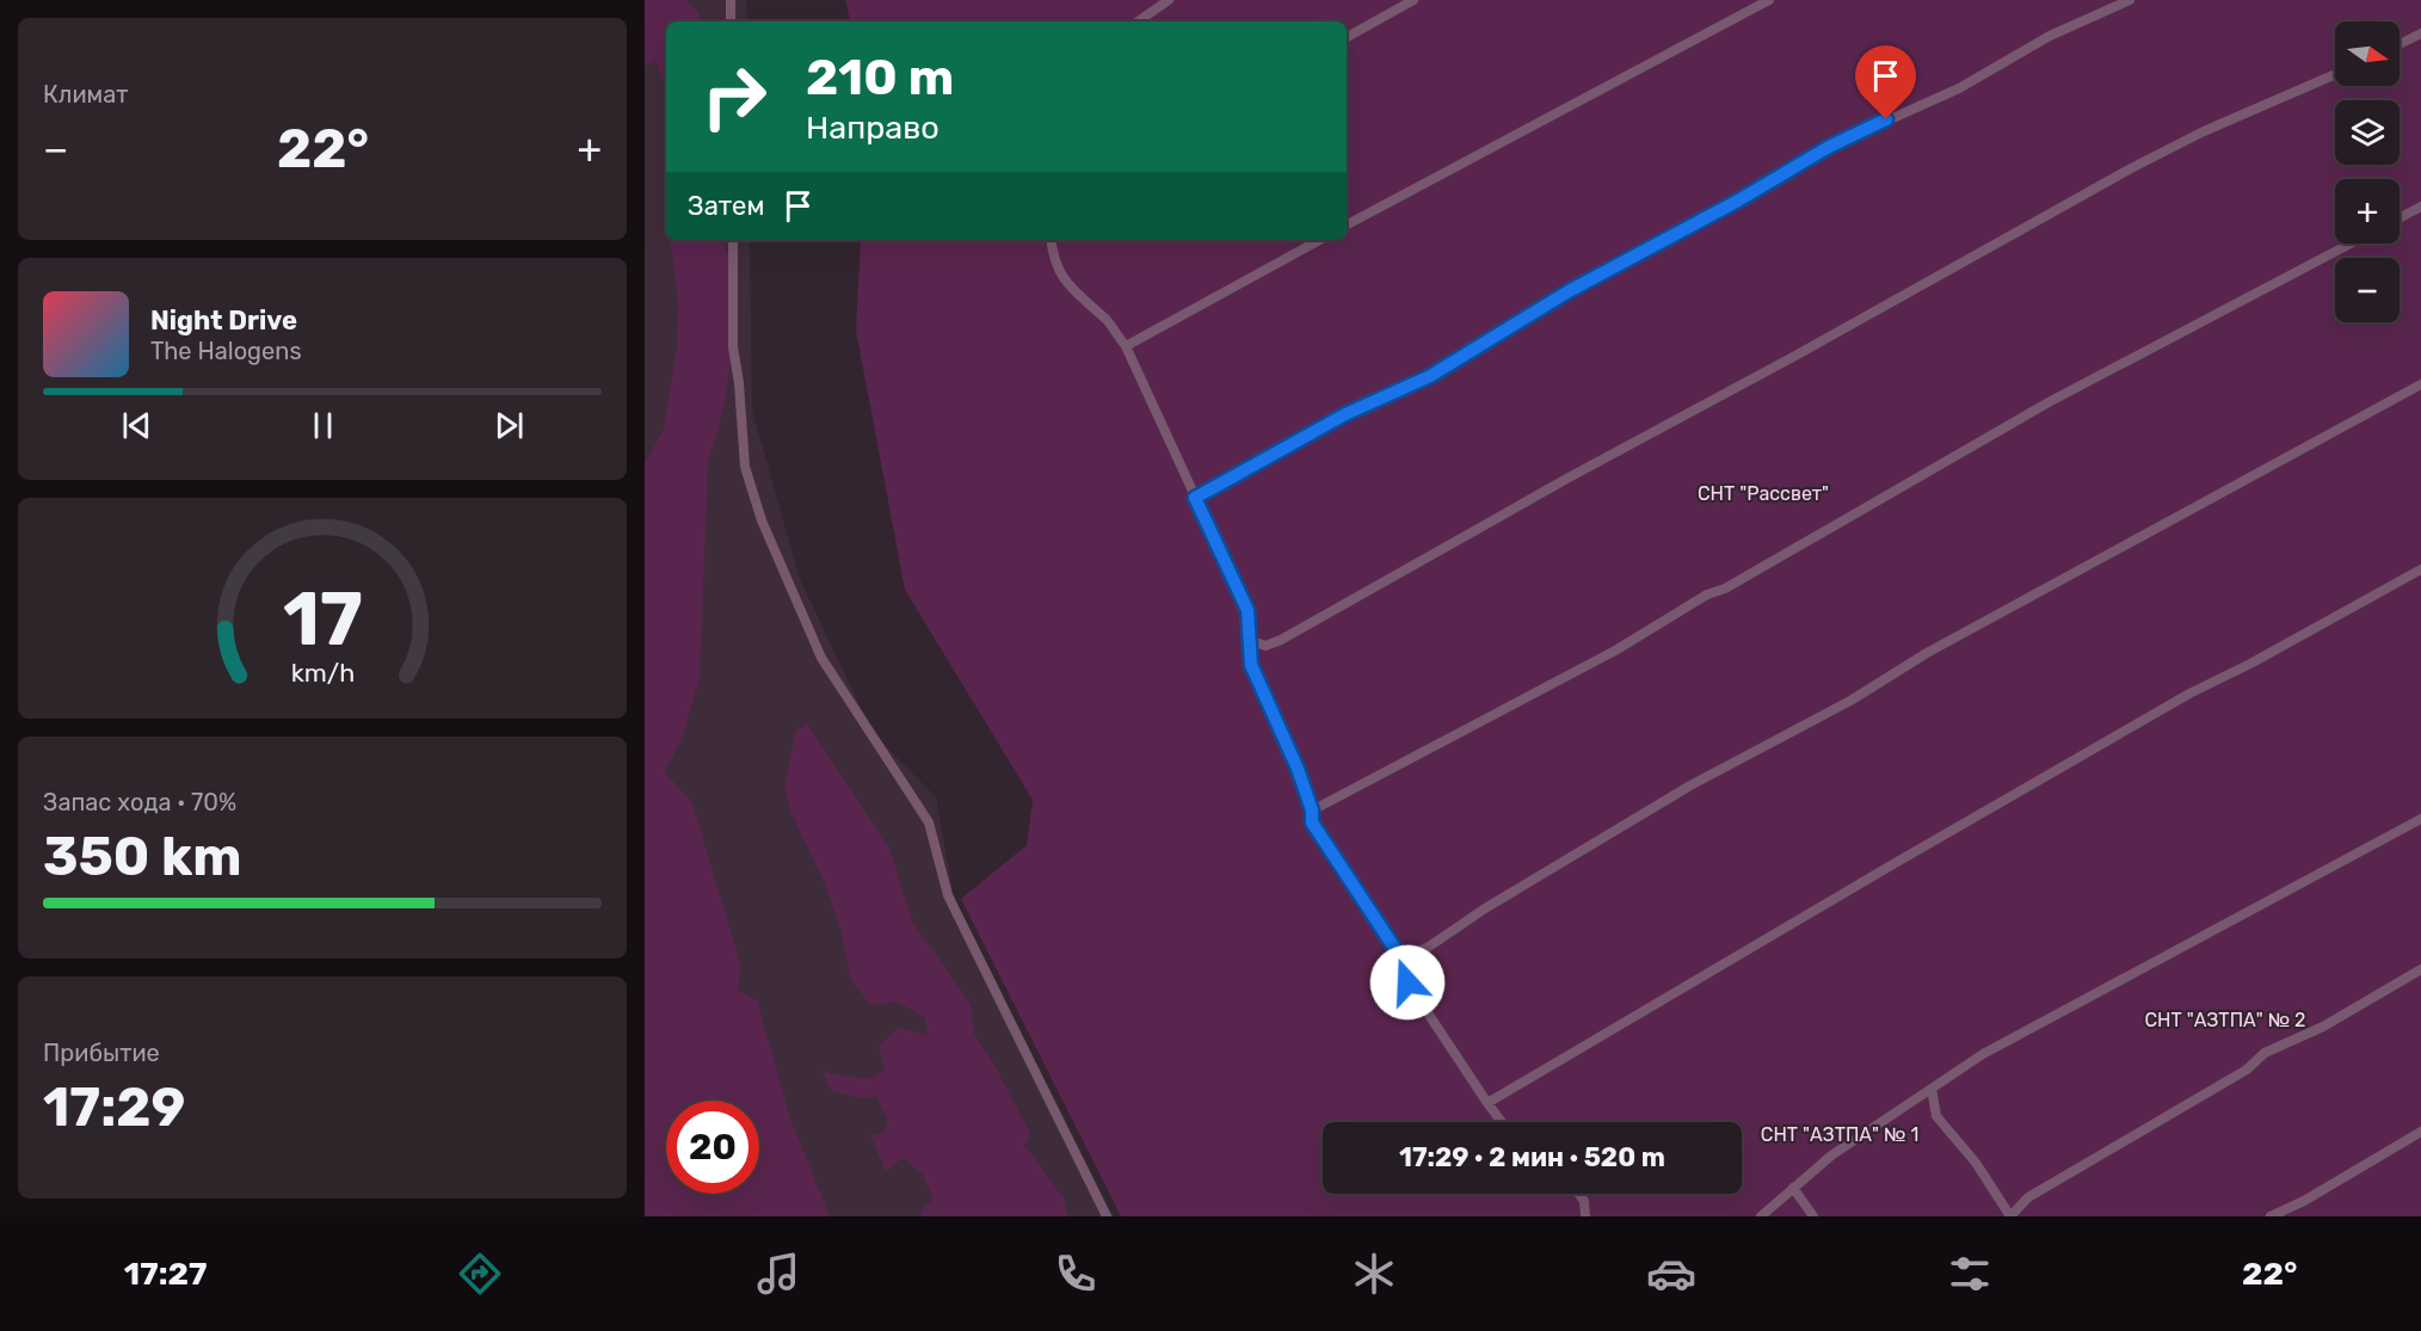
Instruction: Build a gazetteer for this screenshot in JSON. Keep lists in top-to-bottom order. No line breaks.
{"parks":["СНТ \"Рассвет\"","СНТ \"АЗТПА\" № 2","СНТ \"АЗТПА\" № 1"],"north":"right","page":{"tile":["Климат",["Запас хода · 70%","350 km"],["Прибытие","17:29"]],"map_buttons":["+","−"],"turn":["210 m","Направо"],"heat":["−","22°","+"],"then":"Затем","song":["Night Drive","The Halogens"],"limit":"20","trip":"17:29 · 2 мин · 520 m","tabs":["17:27","22°"],"gauge":["17","km/h"]}}
